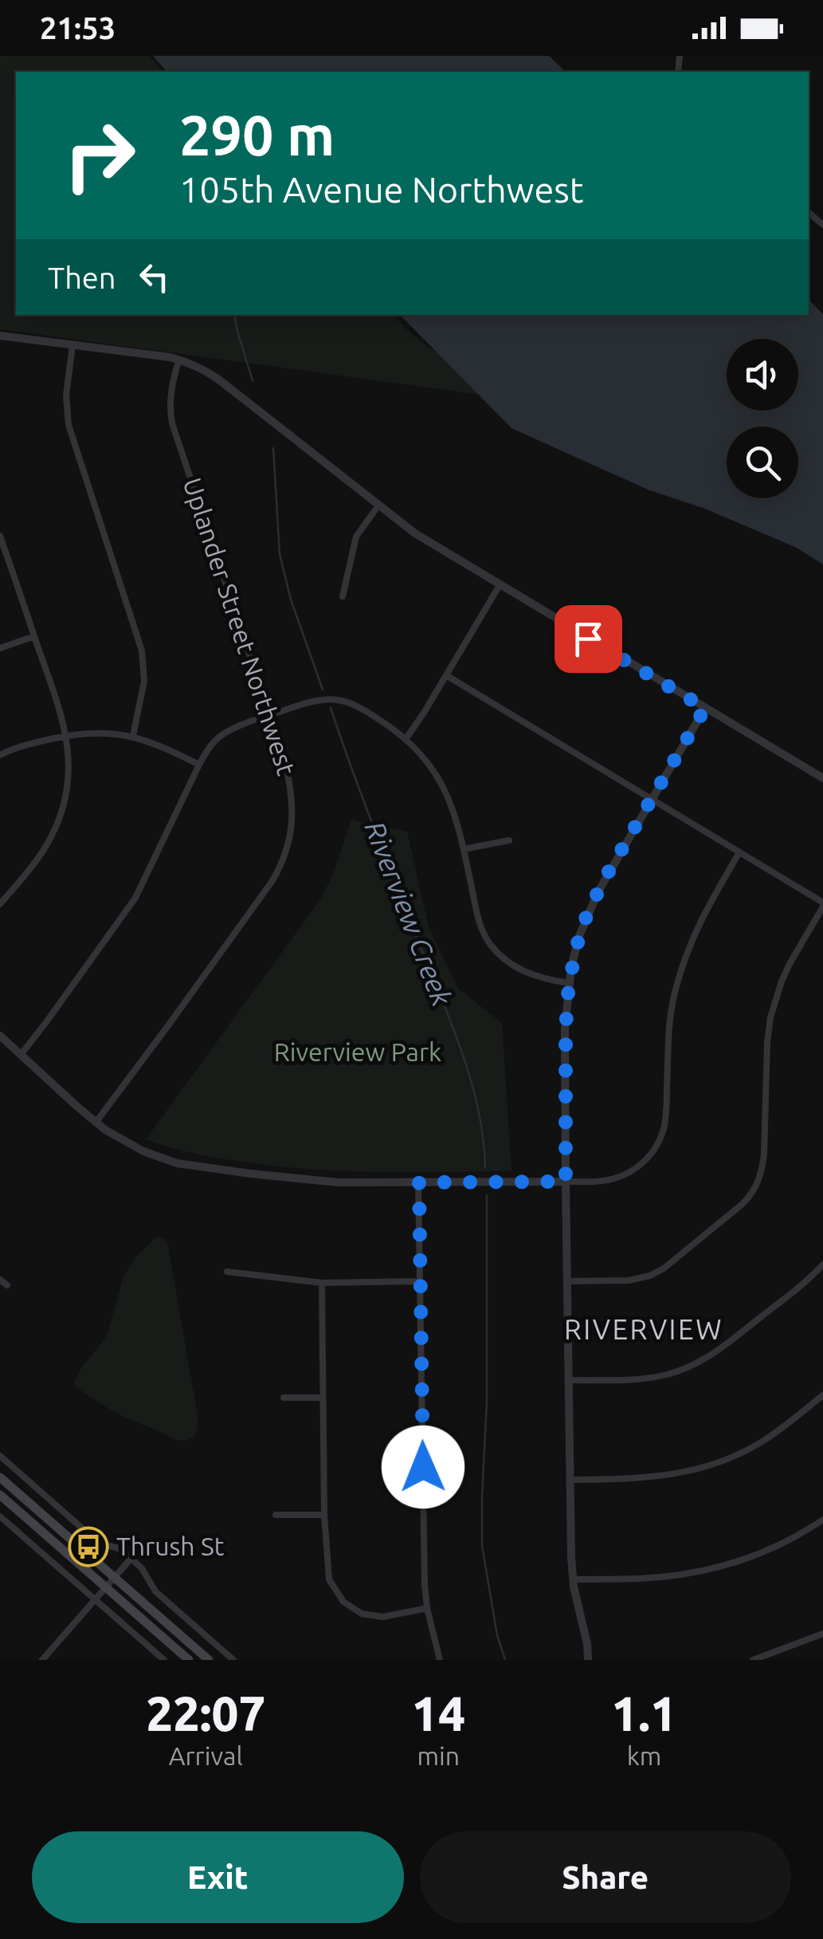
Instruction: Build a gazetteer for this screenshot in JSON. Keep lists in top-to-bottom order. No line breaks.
{"streets":{"street":["Uplander Street Northwest"]},"districts":["RIVERVIEW"],"water":["Riverview Creek"],"parks":["Riverview Park"],"places":{"bus stop":["Thrush St"]},"page":{"status":"21:53","turn":["290 m","105th Avenue Northwest"],"then":"Then","eta":["22:07","Arrival","14","min","1.1","km"],"buttons":["Exit","Share"]}}
